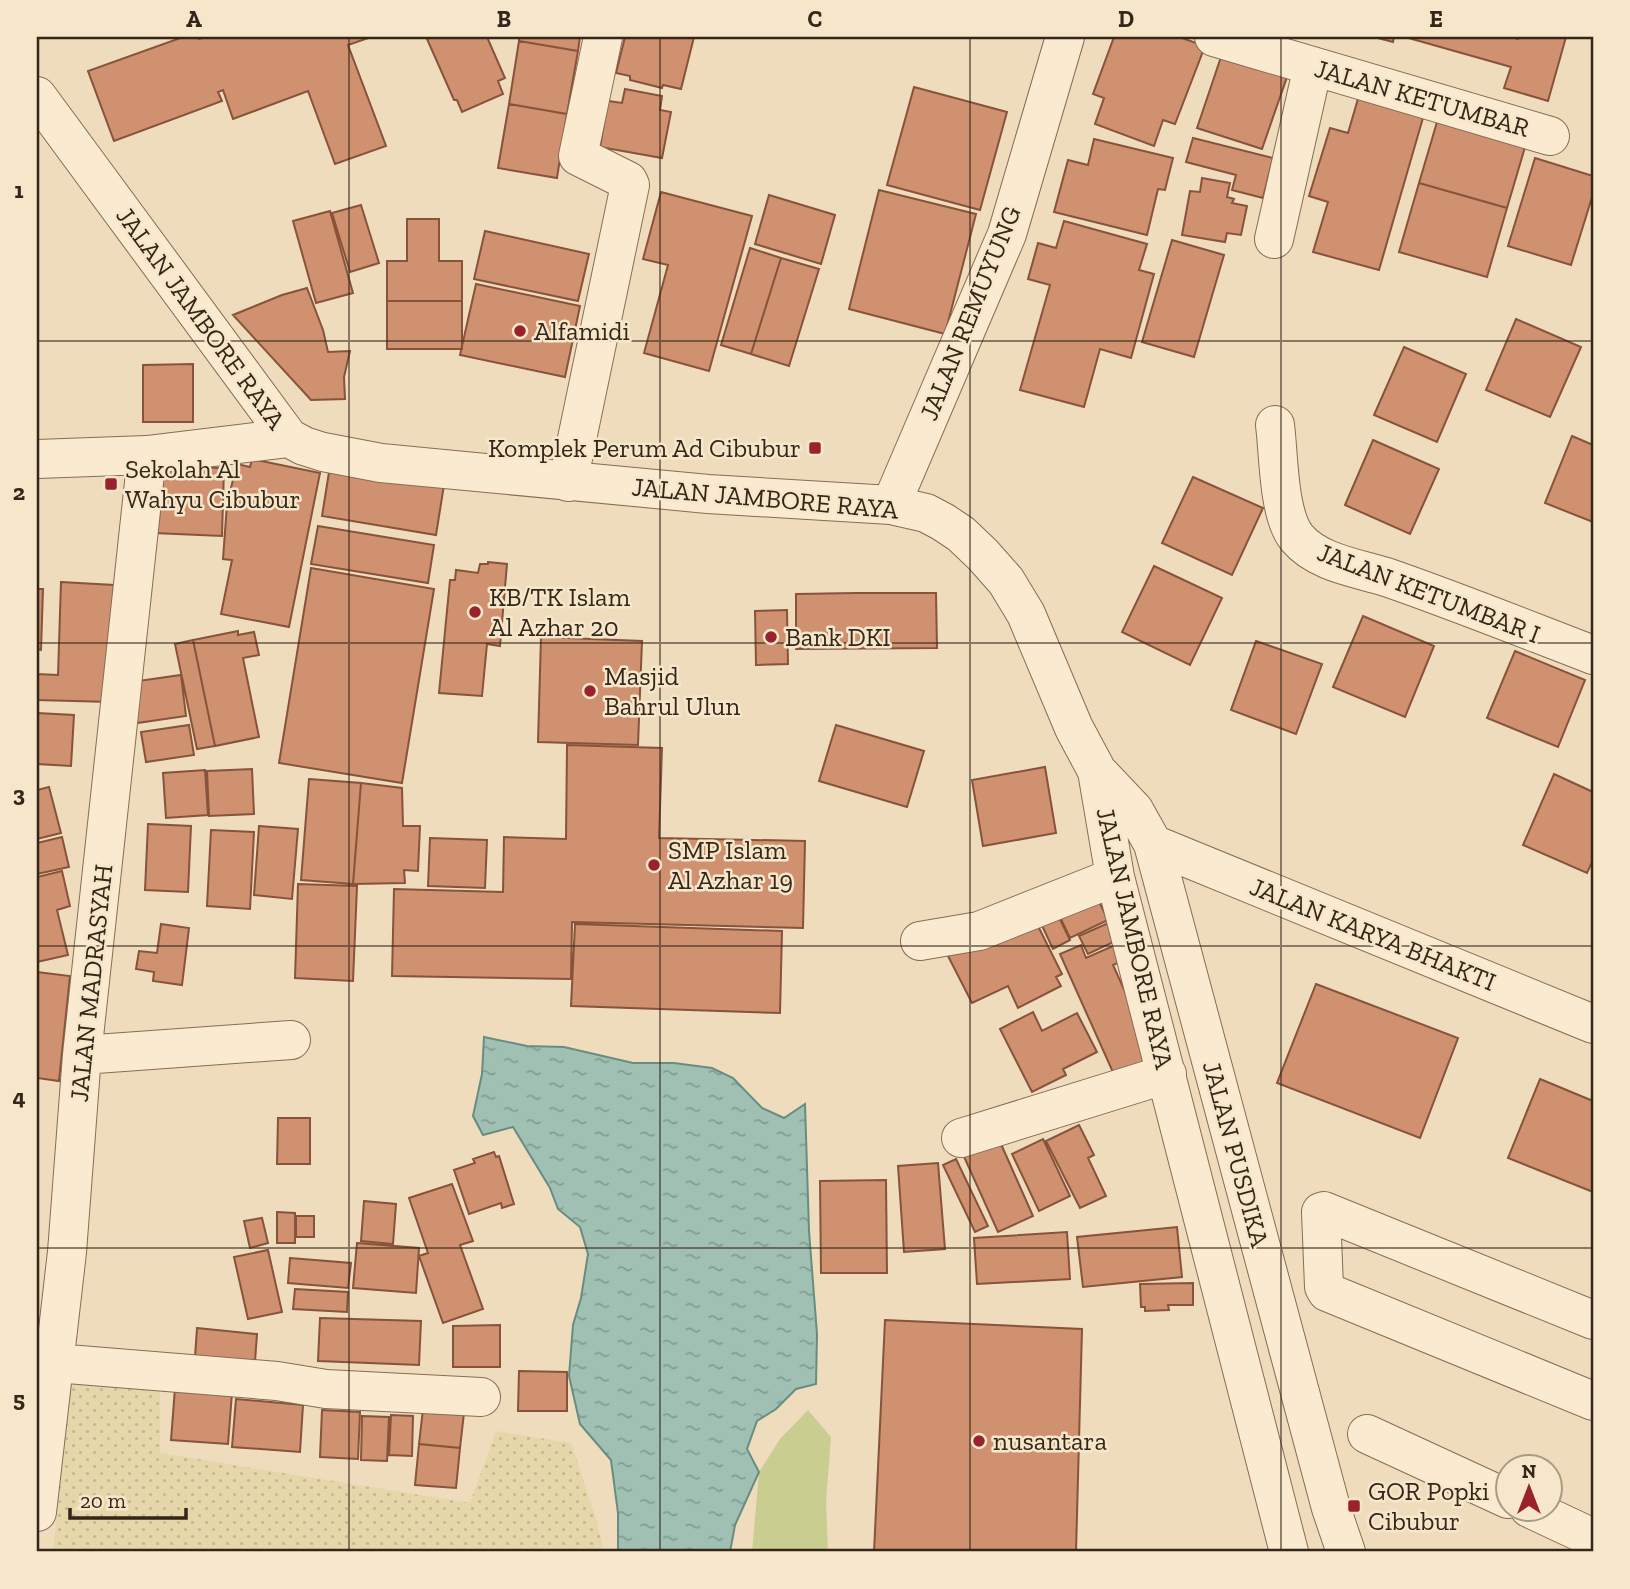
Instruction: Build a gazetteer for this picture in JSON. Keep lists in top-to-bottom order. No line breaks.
{"streets":{"street":["JALAN KETUMBAR","JALAN REMUYUNG","JALAN JAMBORE RAYA","JALAN KETUMBAR I","JALAN KARYA BHAKTI","JALAN MADRASYAH","JALAN PUSDIKA"]},"crossings":[["JALAN REMUYUNG","JALAN JAMBORE RAYA"],["JALAN JAMBORE RAYA","JALAN PUSDIKA"],["JALAN KARYA BHAKTI","JALAN PUSDIKA"]],"places":{"other":["Alfamidi","KB/TK Islam Al Azhar 20","Bank DKI","Masjid Bahrul Ulun","SMP Islam Al Azhar 19","nusantara"],"transit":["Komplek Perum Ad Cibubur","Sekolah Al Wahyu Cibubur","GOR Popki Cibubur"]},"scale_bar":"20 m","north":"top","grid":{"columns":["A","B","C","D","E"],"rows":["1","2","3","4","5"]}}
